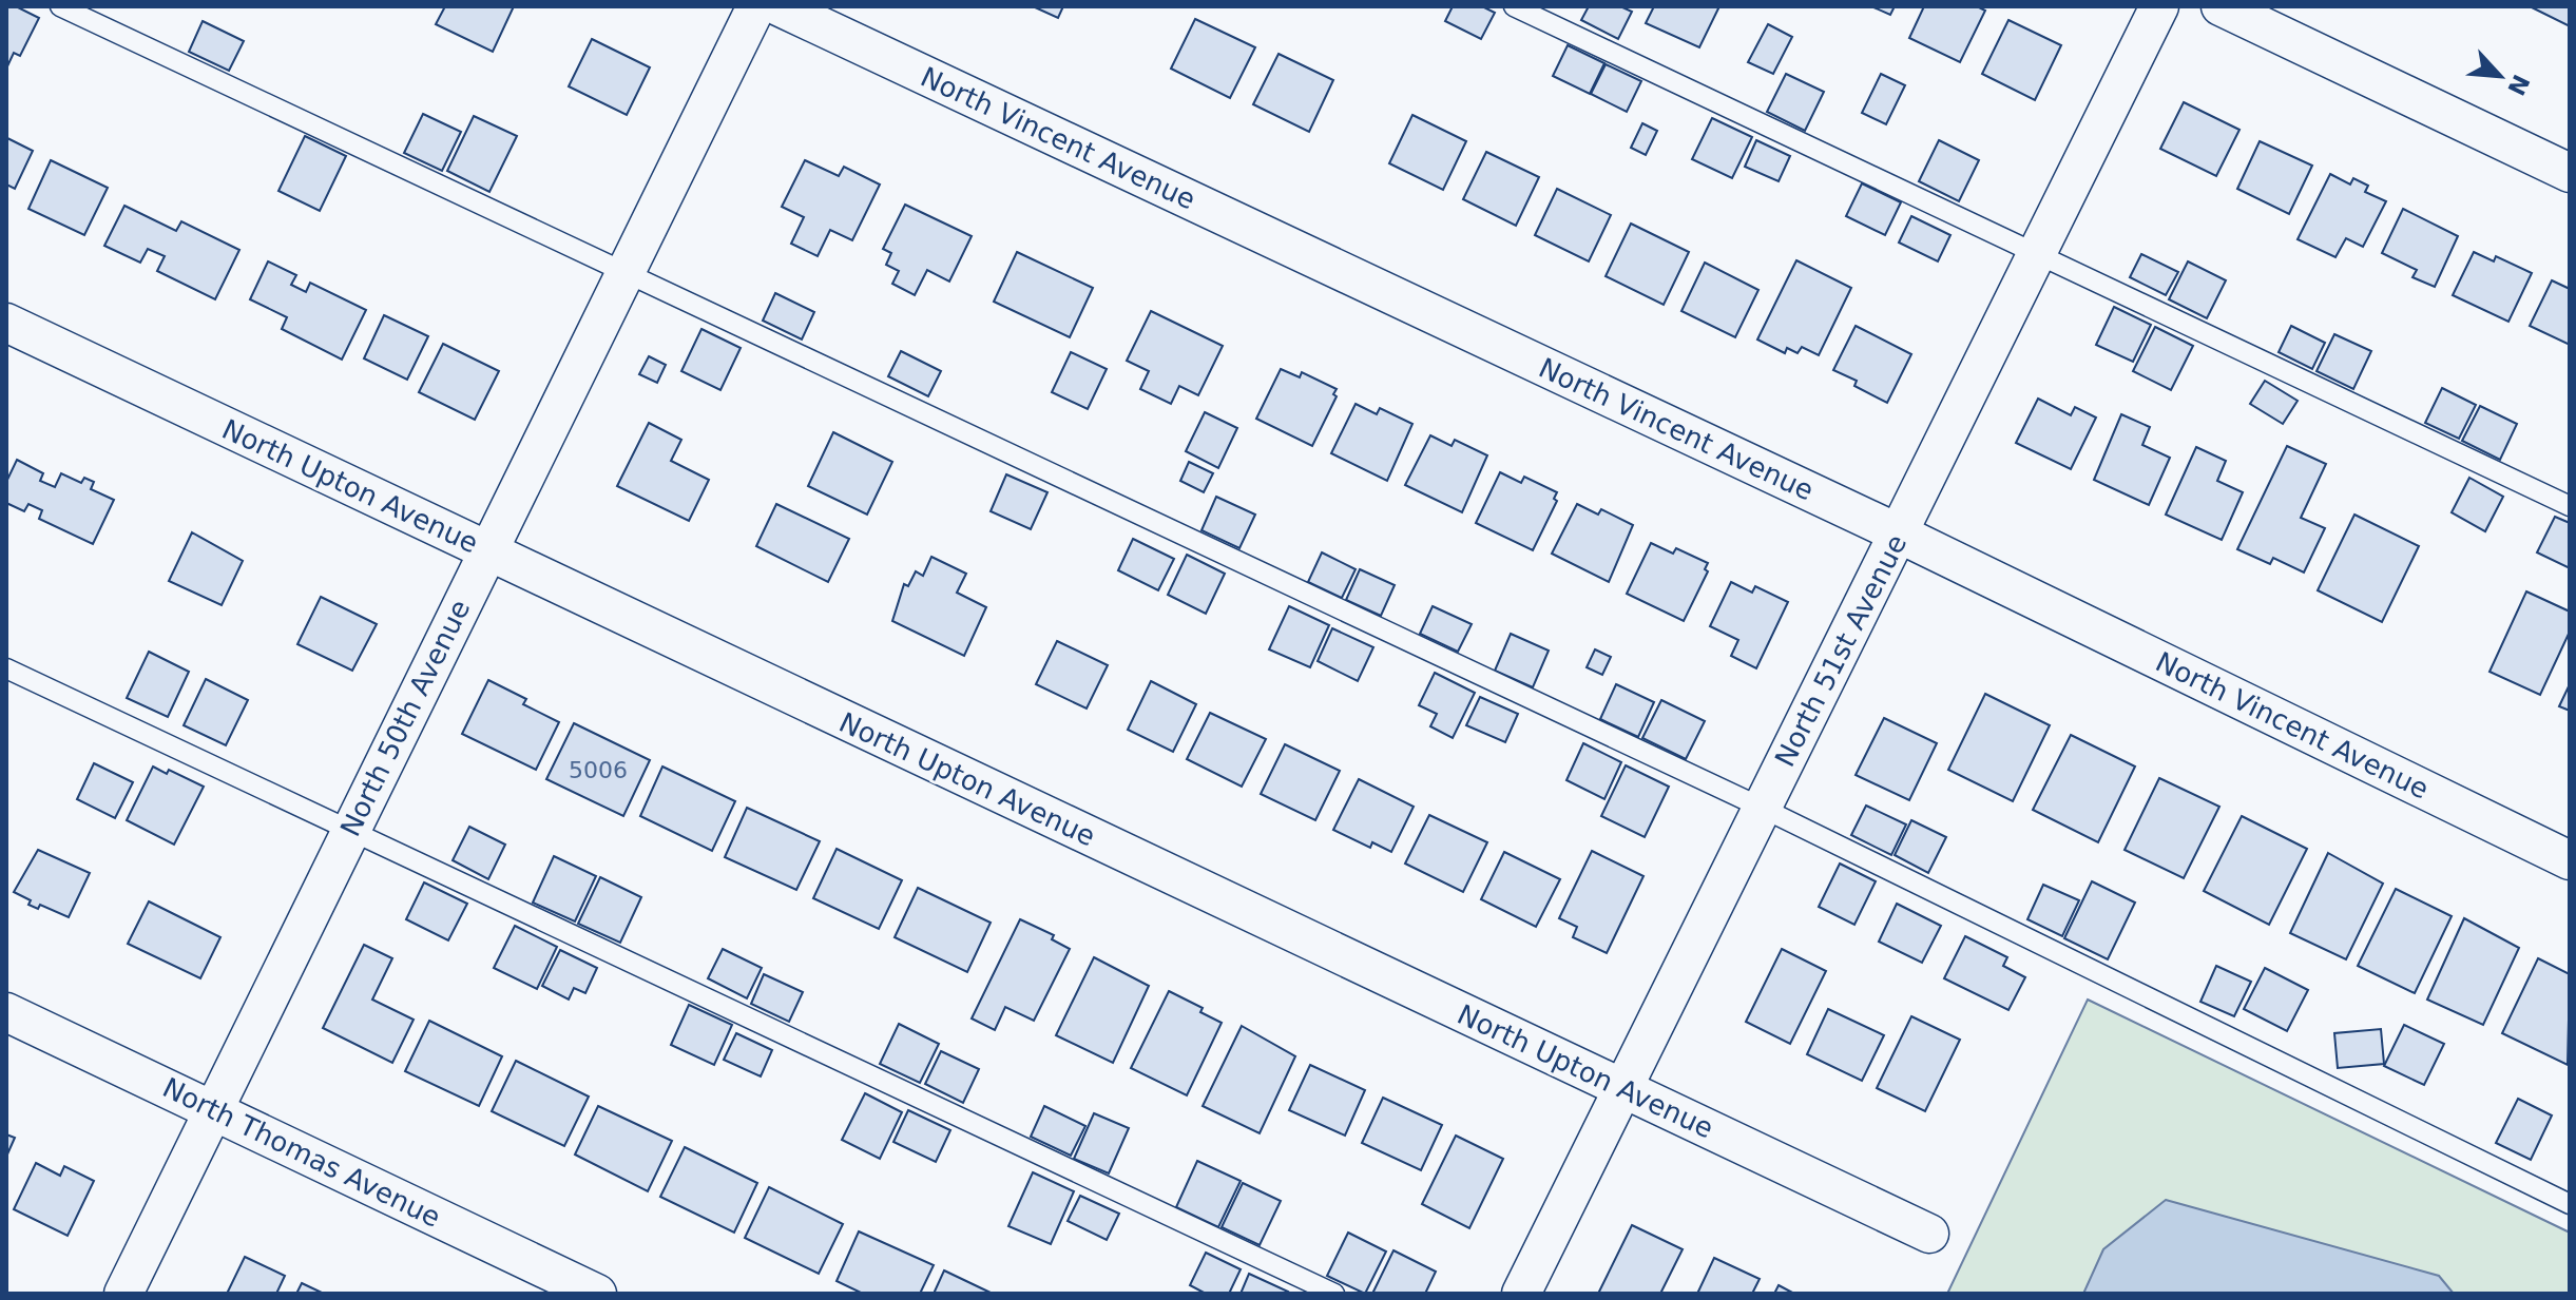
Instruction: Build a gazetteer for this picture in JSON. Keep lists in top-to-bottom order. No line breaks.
{"streets":{"street":["North Vincent Avenue","North Upton Avenue","North 51st Avenue","North 50th Avenue","North Thomas Avenue"]},"crossings":[["North Vincent Avenue","North 51st Avenue"],["North Upton Avenue","North 51st Avenue"],["North Upton Avenue","North 50th Avenue"],["North 50th Avenue","North Thomas Avenue"]],"house_numbers":["5006"],"north":"bottom right"}
